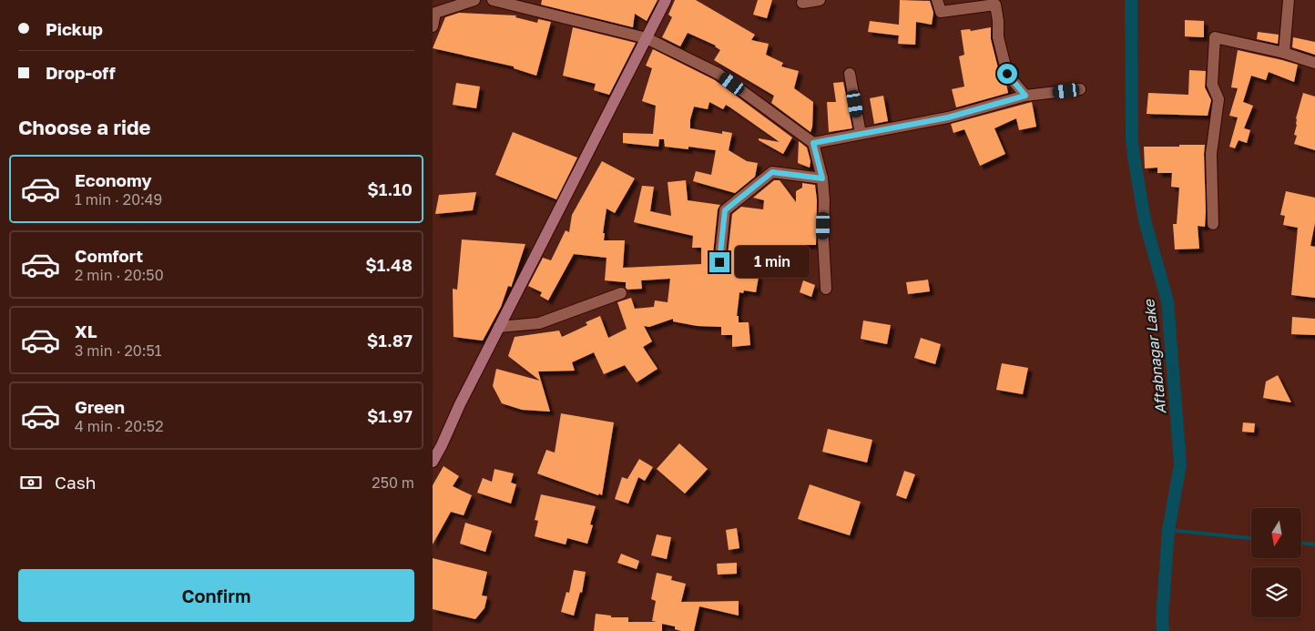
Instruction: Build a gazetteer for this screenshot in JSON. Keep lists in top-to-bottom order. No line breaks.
{"water":["Aftabnagar Lake"],"north":"bottom","page":{"banner":["Pickup","Drop-off"],"heading":"Choose a ride","list":[{"name":"Economy","note":"1 min · 20:49","value":"$1.10"},{"name":"Comfort","note":"2 min · 20:50","value":"$1.48"},{"name":"XL","note":"3 min · 20:51","value":"$1.87"},{"name":"Green","note":"4 min · 20:52","value":"$1.97"}],"bubble":"1 min","pay":["Cash","250 m"],"buttons":"Confirm"}}
